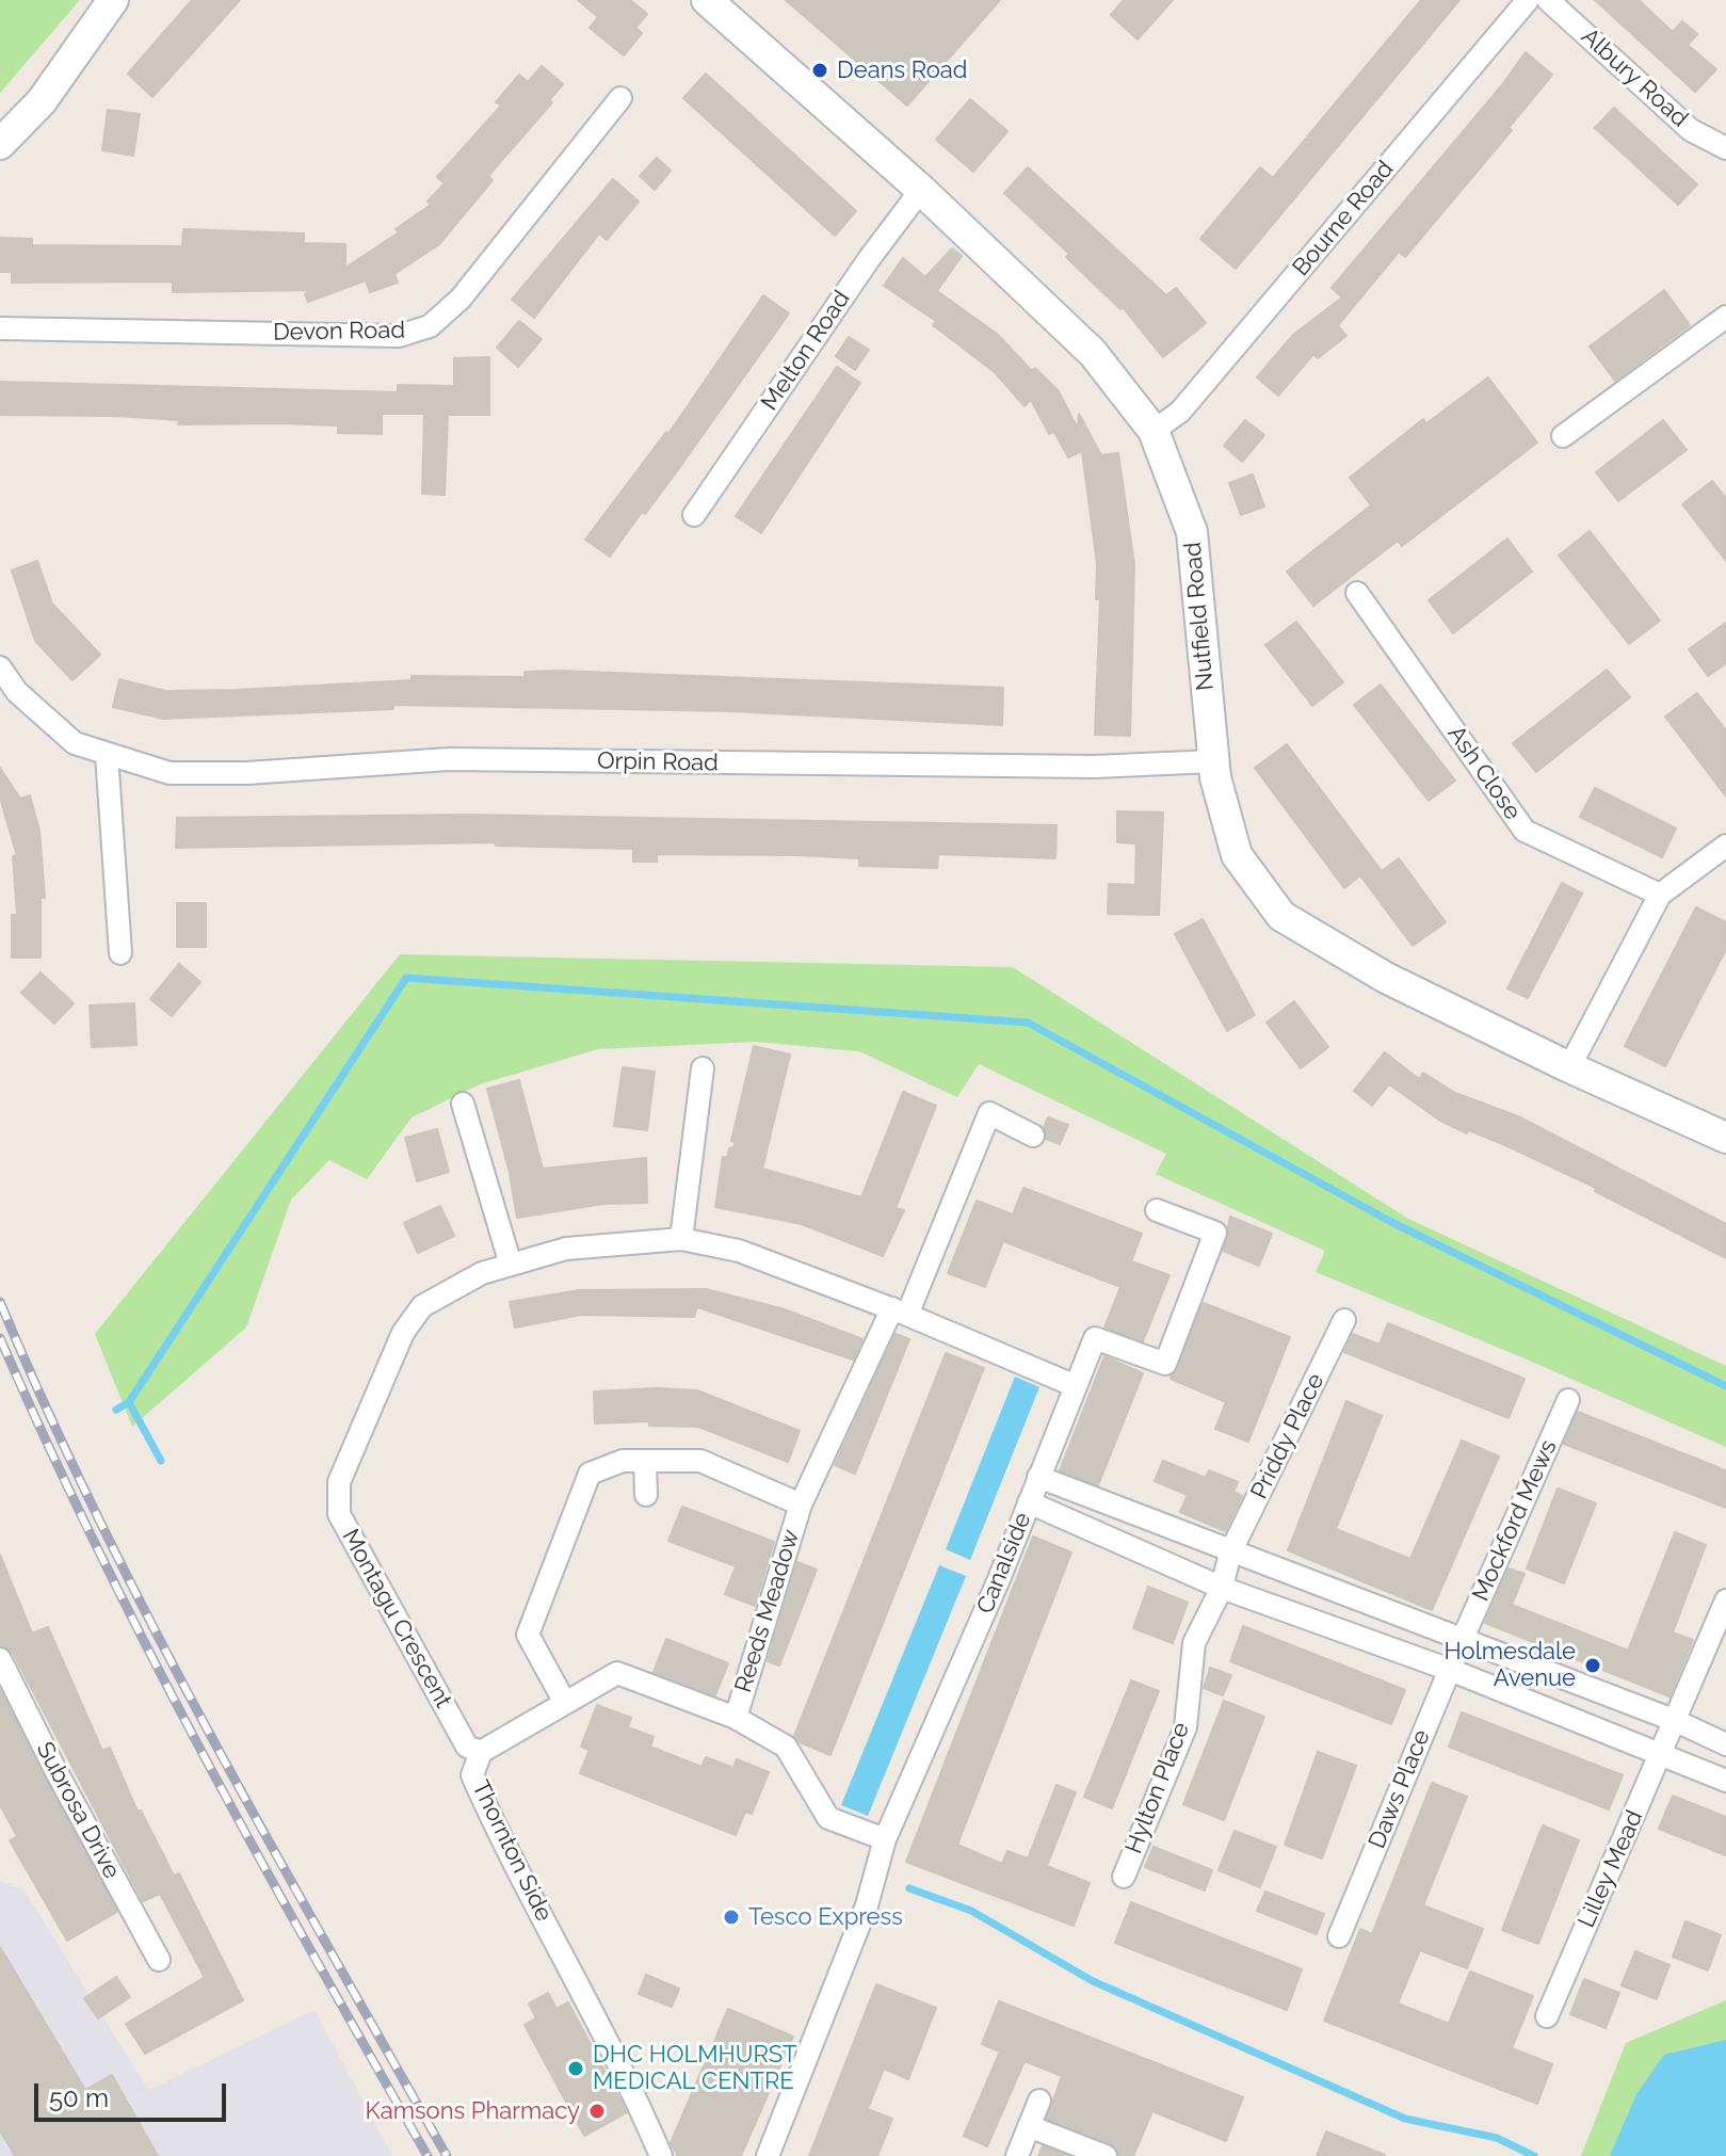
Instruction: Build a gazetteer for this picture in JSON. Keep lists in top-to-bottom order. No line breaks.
{"streets":{"street":["Albury Road","Bourne Road","Devon Road","Melton Road","Nutfield Road","Orpin Road","Ash Close","Priddy Place","Mockford Mews","Canalside","Reeds Meadow","Montagu Crescent","Hylton Place","Daws Place","Subrosa Drive","Thornton Side","Lilley Mead"]},"crossings":[["Bourne Road","Nutfield Road"],["Melton Road","Nutfield Road"],["Nutfield Road","Orpin Road"],["Priddy Place","Hylton Place"],["Mockford Mews","Daws Place"],["Canalside","Thornton Side"],["Reeds Meadow","Thornton Side"],["Montagu Crescent","Thornton Side"]],"places":["Deans Road","Holmesdale Avenue","Tesco Express","DHC HOLMHURST MEDICAL CENTRE","Kamsons Pharmacy"],"scale_bar":"50 m"}
